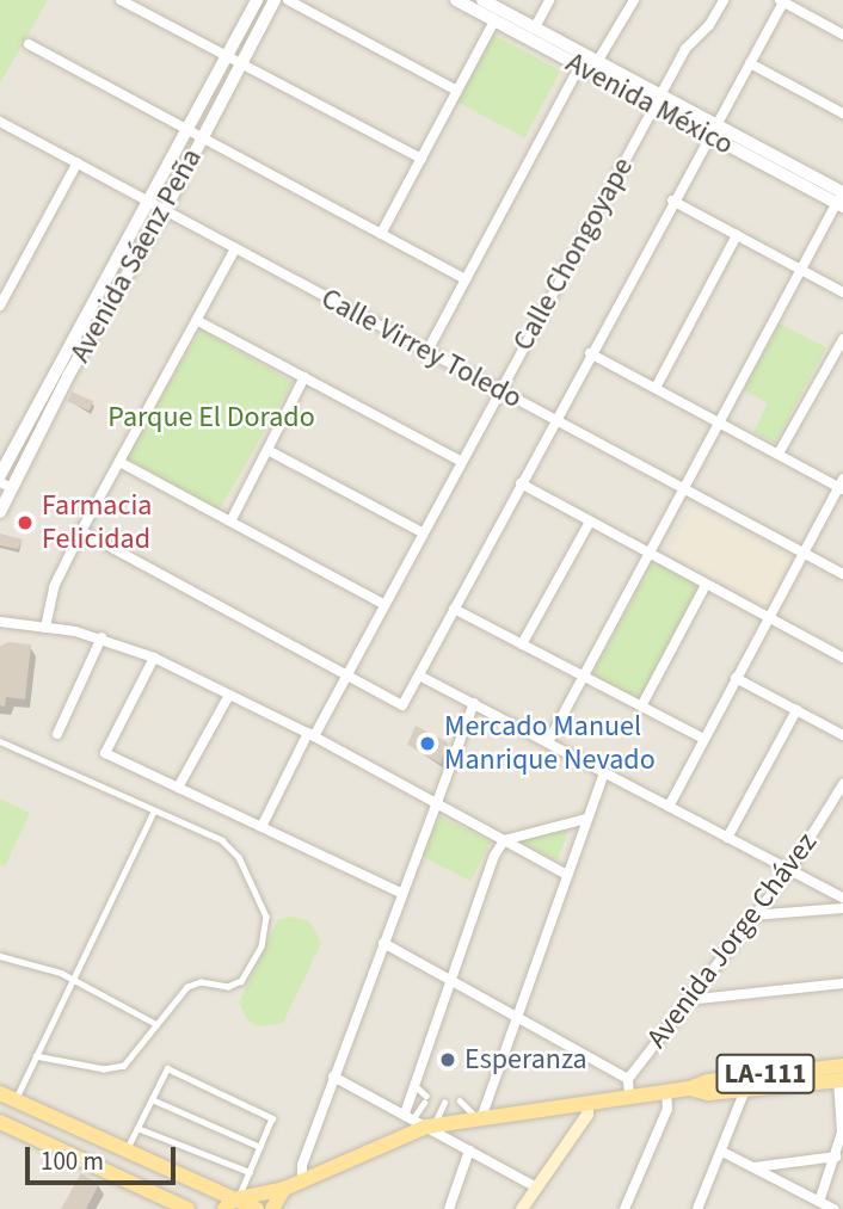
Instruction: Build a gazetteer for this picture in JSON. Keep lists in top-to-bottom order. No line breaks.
{"streets":{"main road":["LA-111"],"street":["Avenida México","Calle Chongoyape","Avenida Sáenz Peña","Calle Virrey Toledo","Avenida Jorge Chávez"]},"crossings":[["Avenida México","Calle Chongoyape"],["Calle Chongoyape","Calle Virrey Toledo"],["Avenida Sáenz Peña","Calle Virrey Toledo"],["Avenida Jorge Chávez","LA-111"]],"parks":["Parque El Dorado"],"places":["Farmacia Felicidad","Mercado Manuel Manrique Nevado","Esperanza"],"scale_bar":"100 m"}
